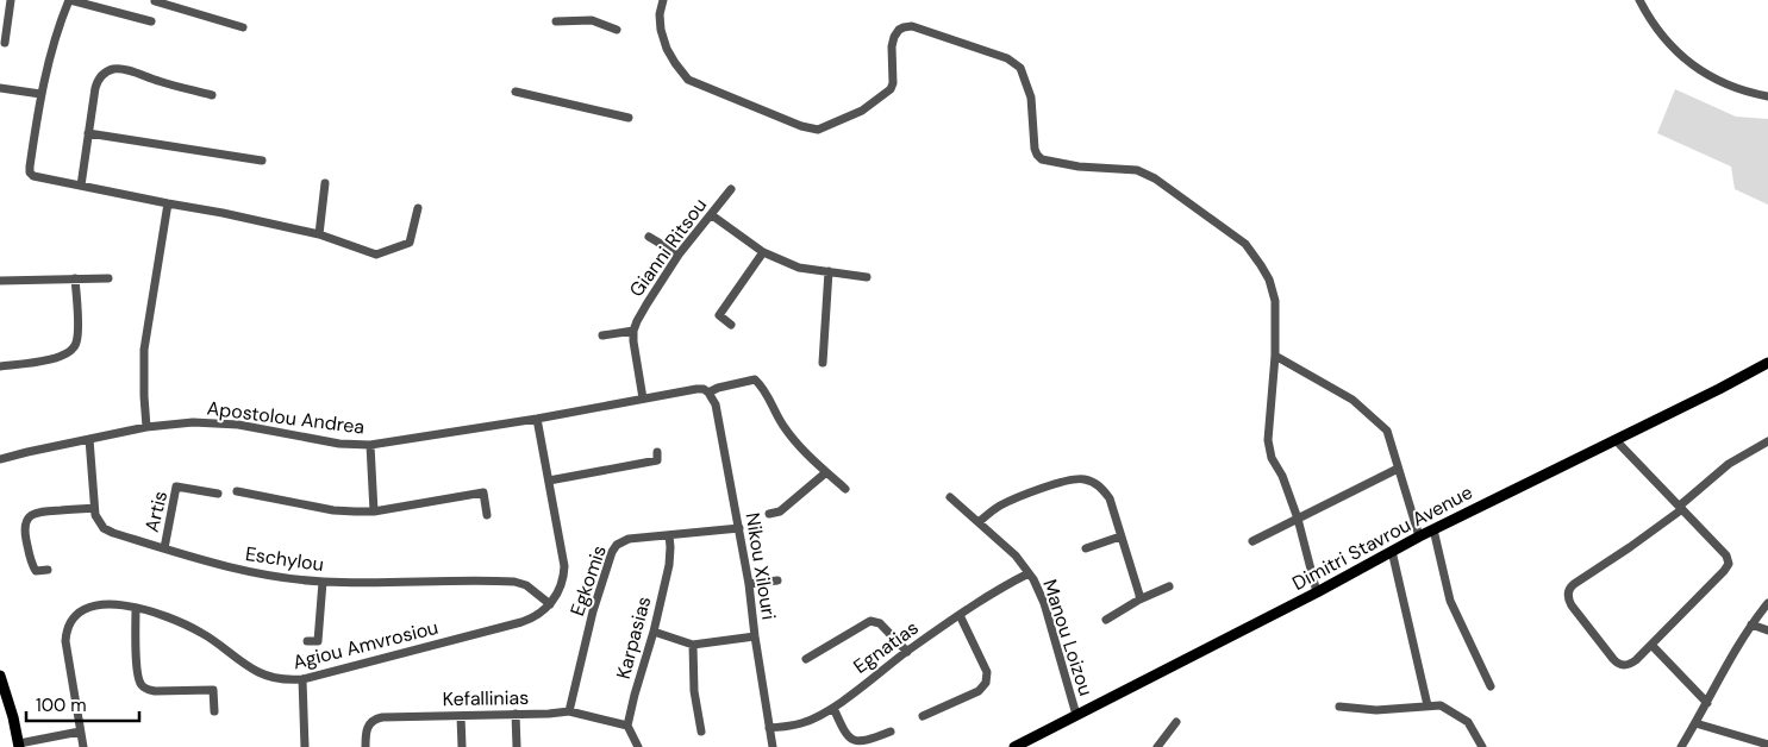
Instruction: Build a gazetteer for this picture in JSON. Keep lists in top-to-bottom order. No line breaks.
{"streets":{"main road":["Dimitri Stavrou Avenue"],"street":["Gianni Ritsou","Apostolou Andrea","Artis","Eschylou","Nikou Xilouri","Egkomis","Karpasias","Manou Loizou","Agiou Amvrosiou","Egnatias","Kefallinias"]},"crossings":[["Apostolou Andrea","Nikou Xilouri"],["Artis","Eschylou"],["Dimitri Stavrou Avenue","Manou Loizou"],["Eschylou","Agiou Amvrosiou"],["Nikou Xilouri","Egkomis"],["Nikou Xilouri","Egnatias"],["Egkomis","Karpasias"],["Egkomis","Kefallinias"],["Karpasias","Kefallinias"],["Manou Loizou","Egnatias"]],"scale_bar":"100 m"}
